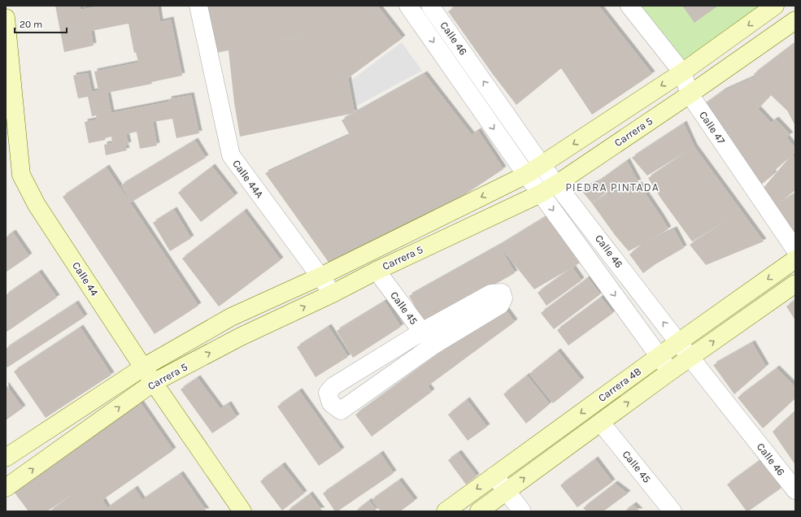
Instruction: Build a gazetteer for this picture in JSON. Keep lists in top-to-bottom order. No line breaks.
{"streets":{"street":["Calle 46","Calle 47","Carrera 5","Calle 44A","Calle 44","Calle 45","Carrera 4B"]},"crossings":[["Calle 46","Carrera 5"],["Calle 46","Carrera 4B"],["Calle 47","Carrera 5"],["Carrera 5","Calle 44A"],["Carrera 5","Calle 44"],["Carrera 5","Calle 45"],["Calle 45","Carrera 4B"]],"districts":["PIEDRA PINTADA"],"scale_bar":"20 m"}
